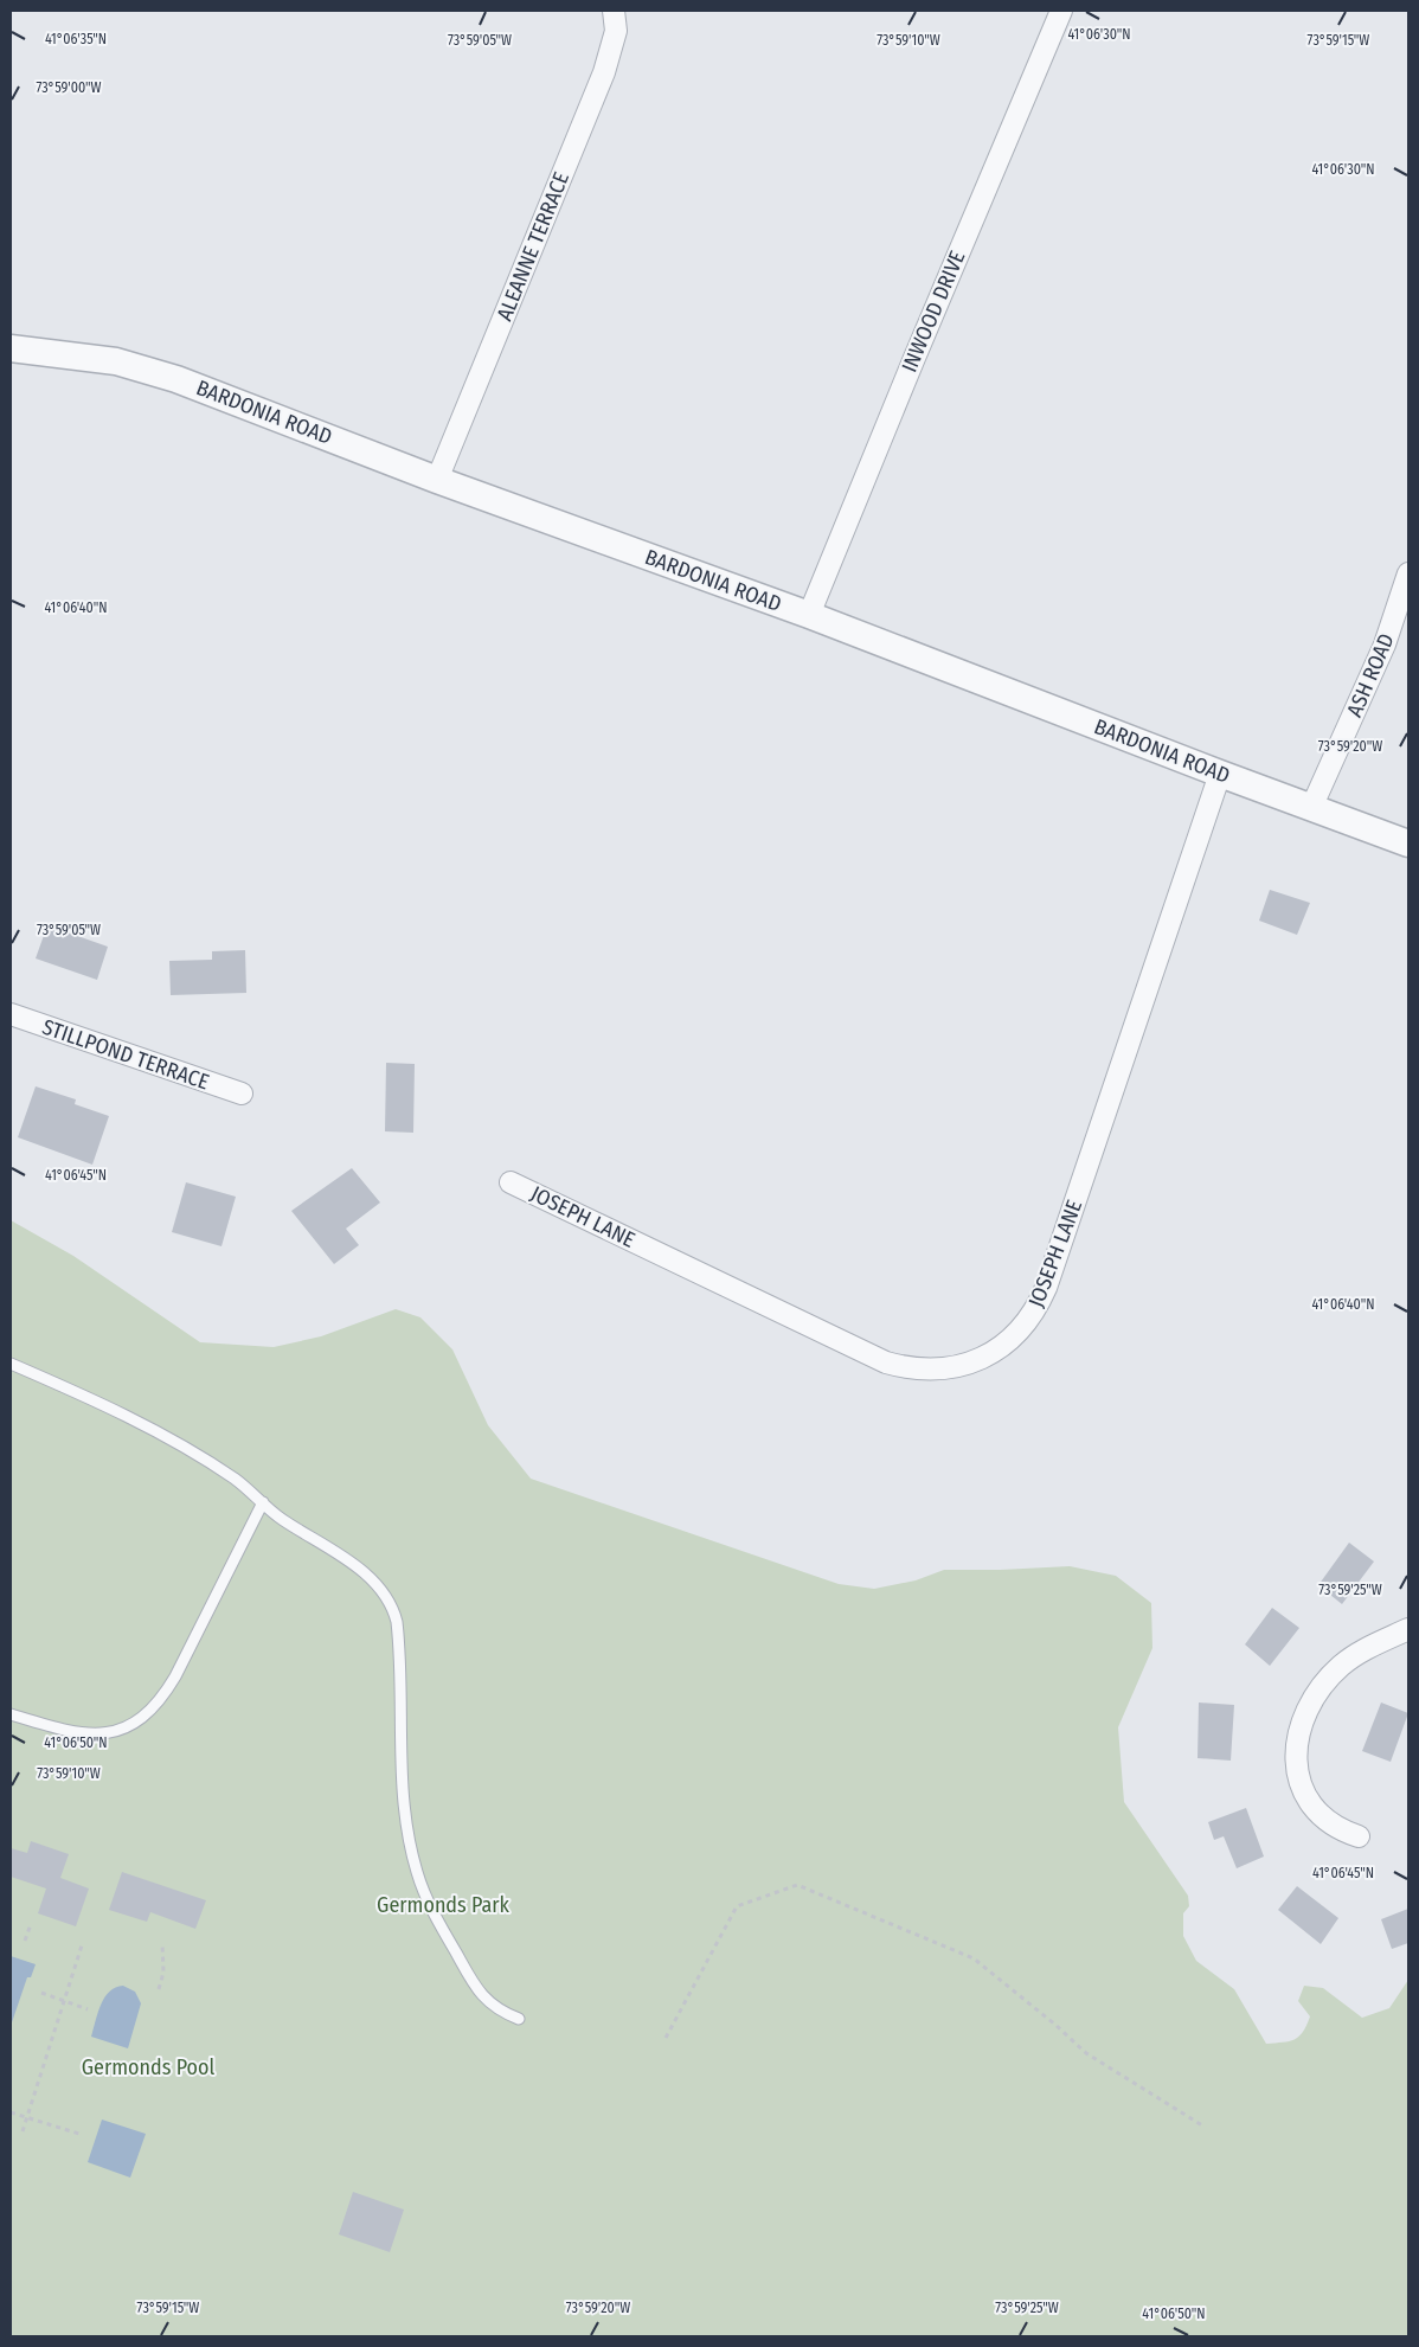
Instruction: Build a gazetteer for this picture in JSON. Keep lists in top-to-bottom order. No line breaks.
{"streets":{"street":["ALEANNE TERRACE","INWOOD DRIVE","BARDONIA ROAD","ASH ROAD","STILLPOND TERRACE","JOSEPH LANE"]},"crossings":[["ALEANNE TERRACE","BARDONIA ROAD"],["INWOOD DRIVE","BARDONIA ROAD"],["BARDONIA ROAD","ASH ROAD"],["BARDONIA ROAD","JOSEPH LANE"]],"parks":["Germonds Park","Germonds Pool"],"coordinates":["41°06'30\"N","41°06'35\"N","73°59'05\"W","73°59'10\"W","73°59'15\"W","73°59'00\"W","41°06'40\"N","73°59'20\"W","41°06'45\"N","73°59'25\"W","41°06'50\"N"]}
